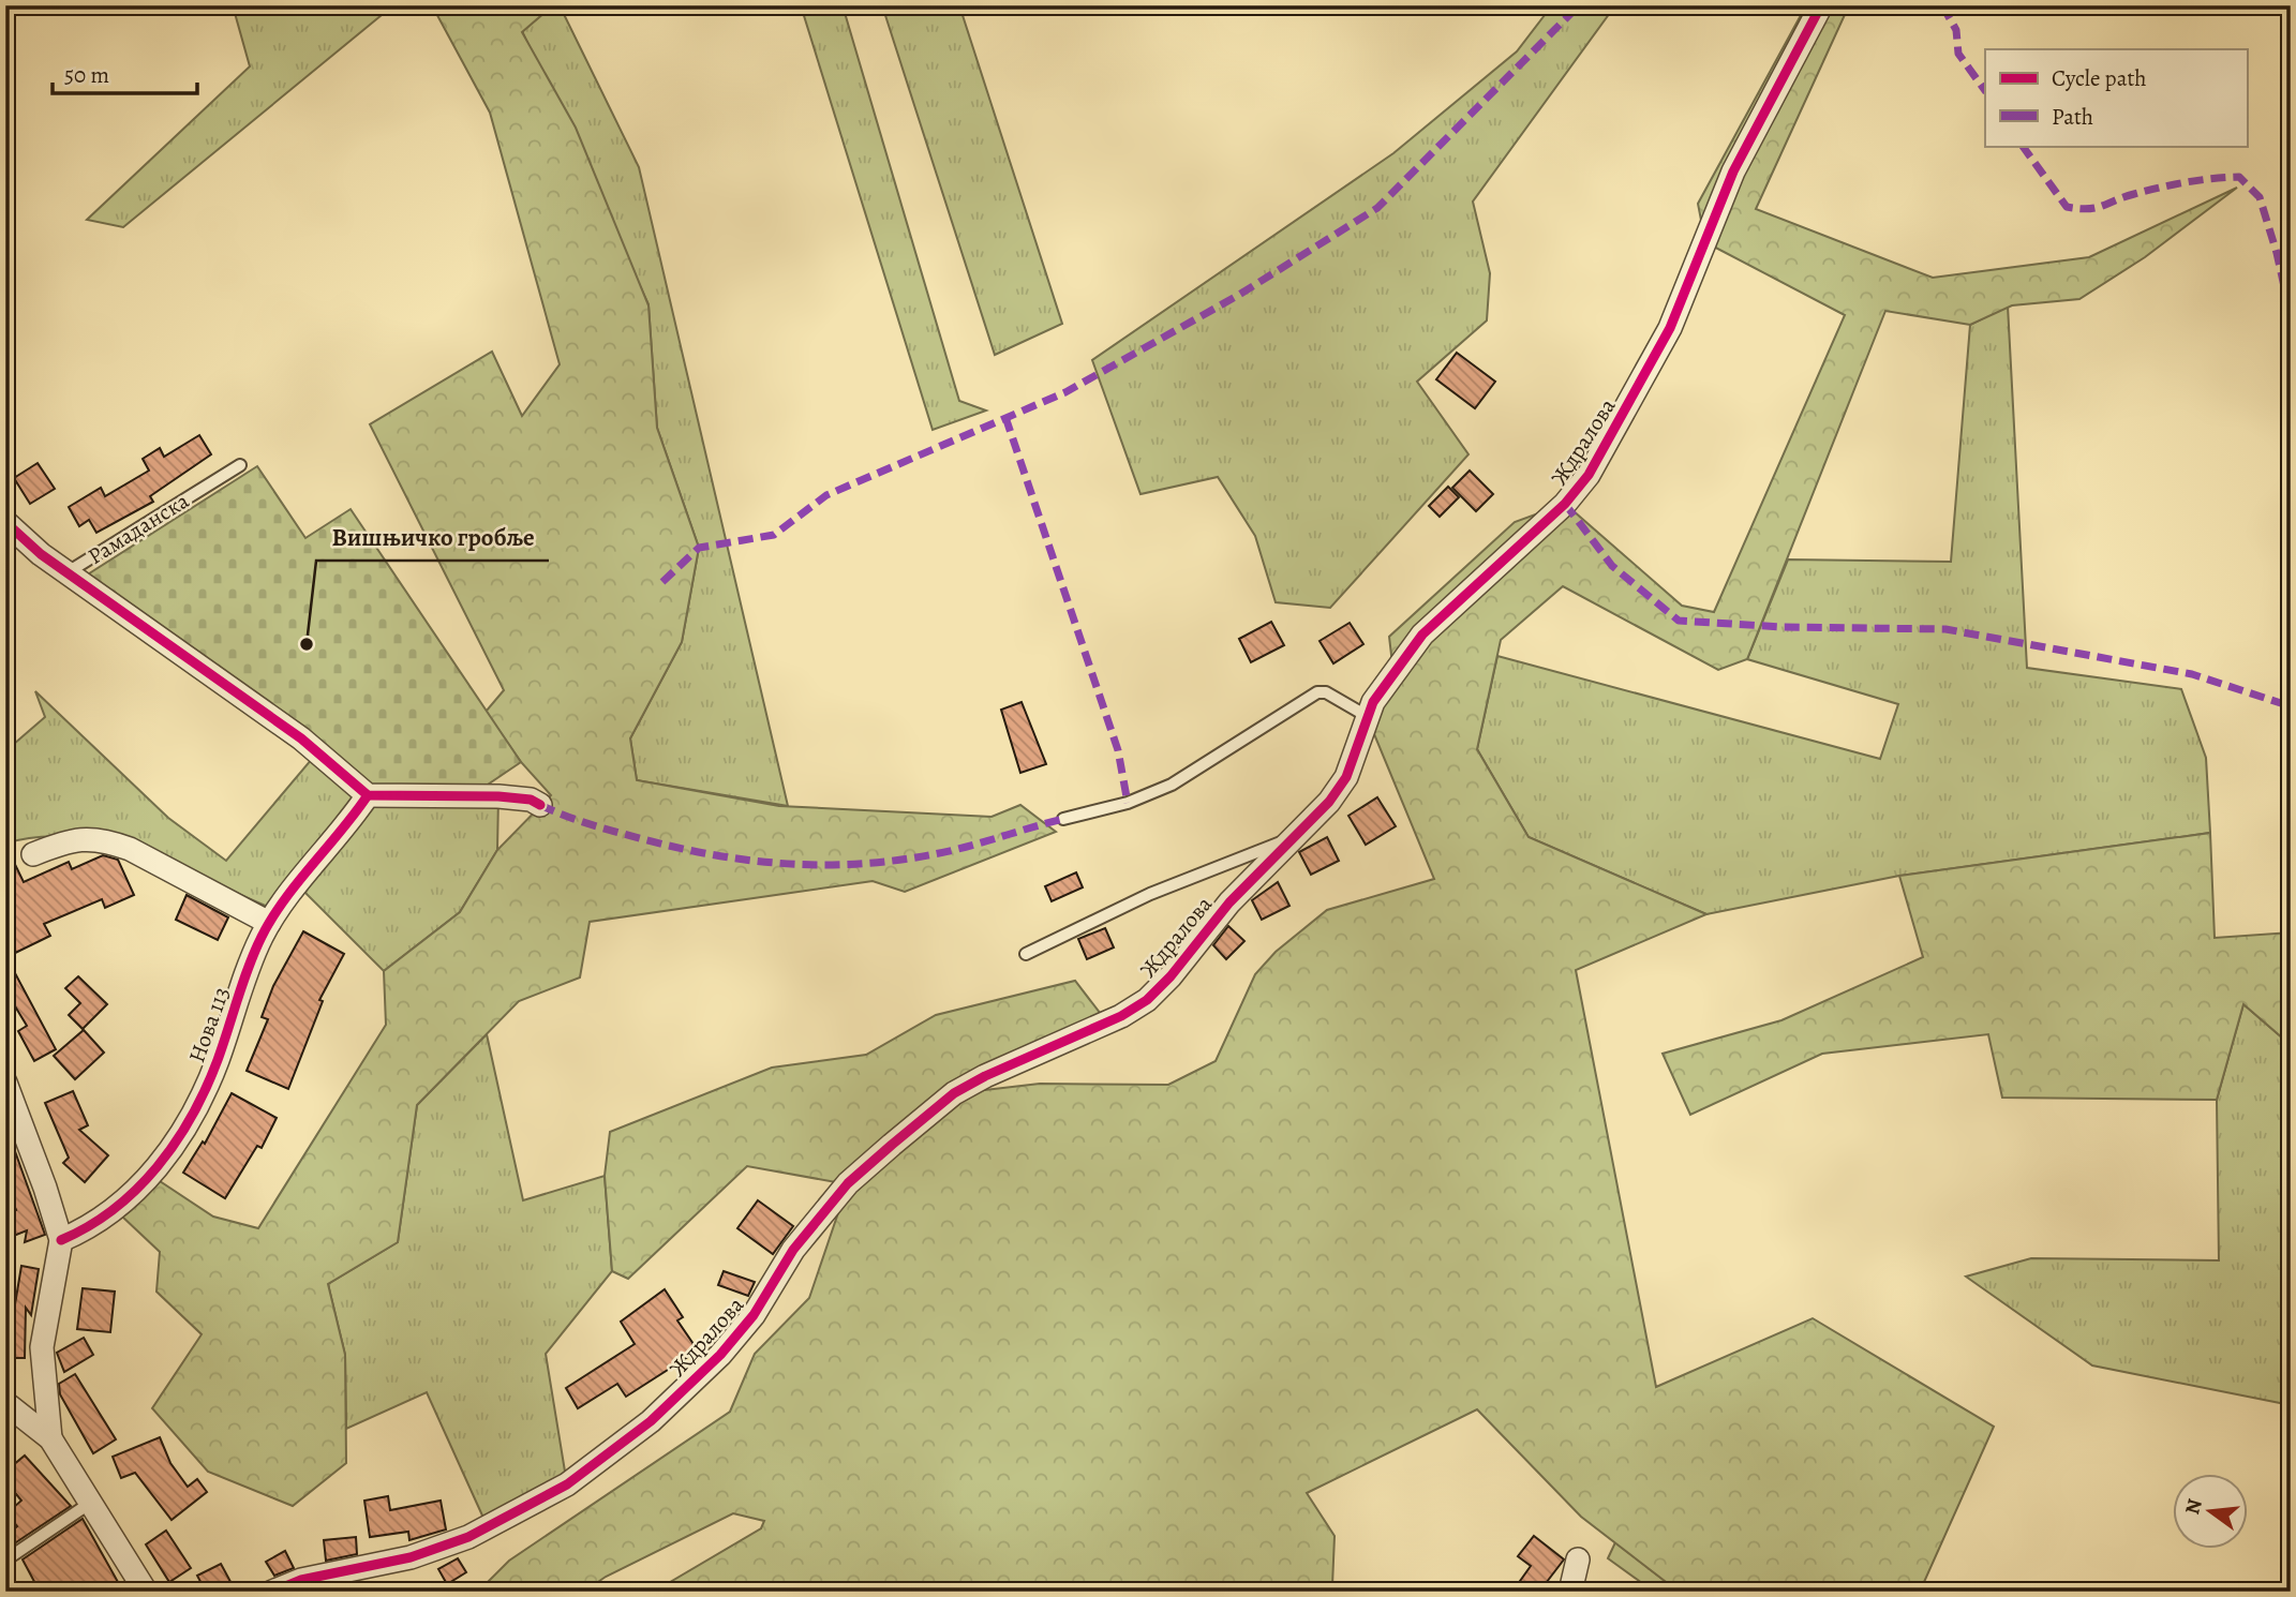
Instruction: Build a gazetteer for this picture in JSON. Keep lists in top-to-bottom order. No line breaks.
{"streets":{"street":["Ждралова","Рамаданска","Нова 113"]},"places":["Вишњичко гробље"],"legend":["Cycle path","Path"],"scale_bar":"50 m","north":"left"}
